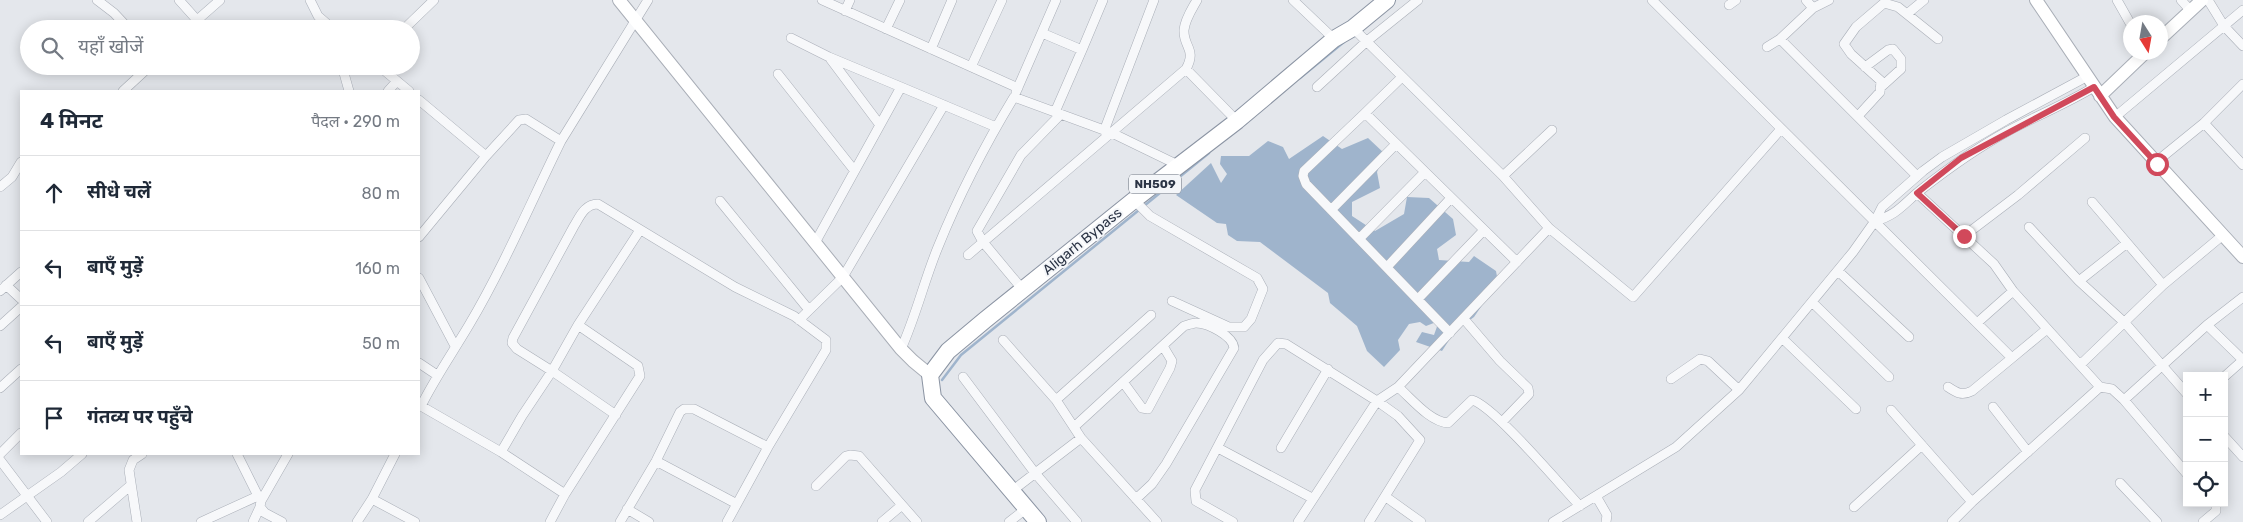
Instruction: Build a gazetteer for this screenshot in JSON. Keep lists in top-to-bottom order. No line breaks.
{"streets":{"highway":["NH509","Aligarh Bypass"]},"north":"bottom","page":{"search":"यहाँ खोजें","heading":["4 मिनट","पैदल · 290 m"],"list":[["सीधे चलें","80 m"],["बाएँ मुड़ें","160 m"],["बाएँ मुड़ें","50 m"],"गंतव्य पर पहुँचे"],"map_buttons":["+","−"]}}
